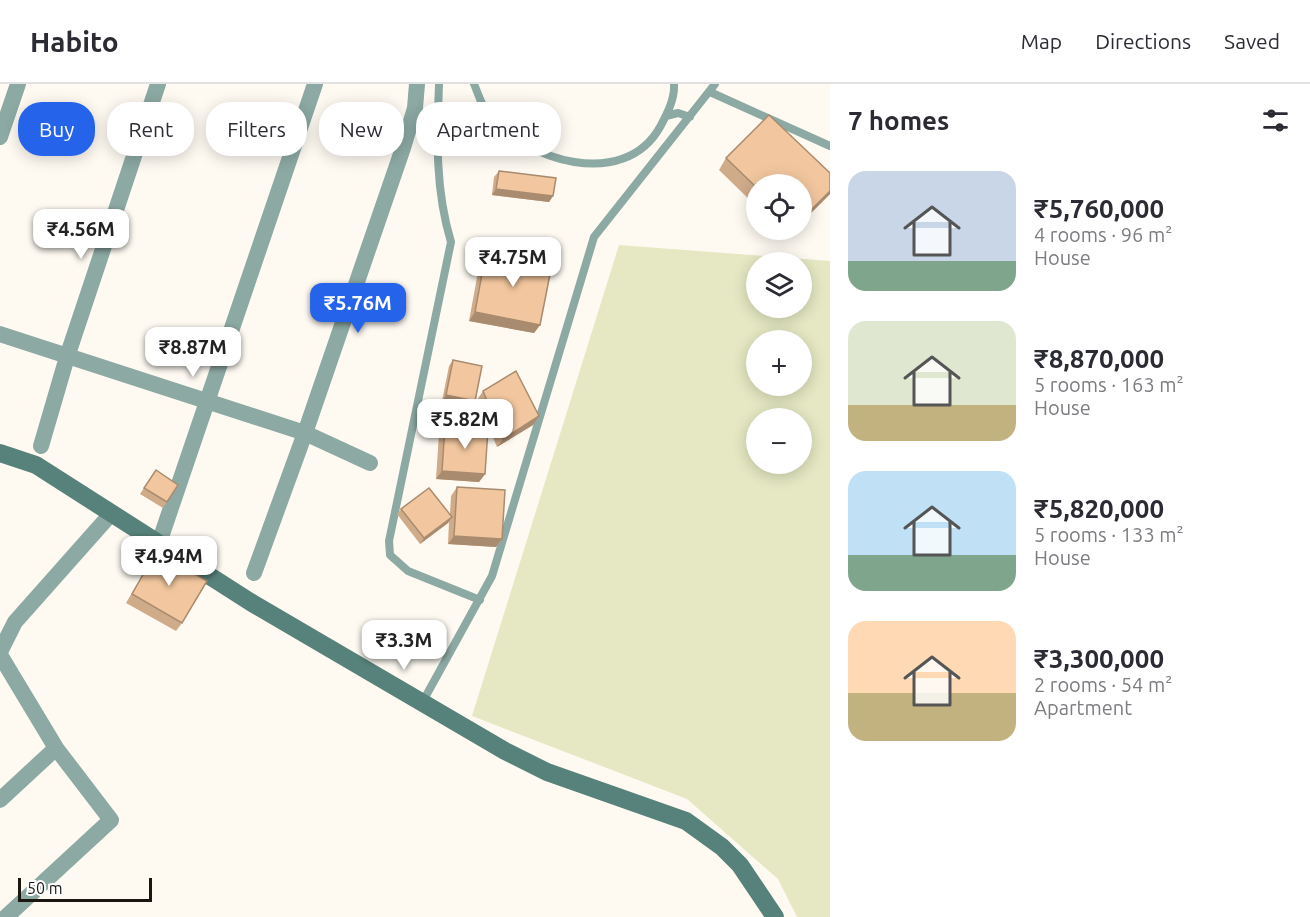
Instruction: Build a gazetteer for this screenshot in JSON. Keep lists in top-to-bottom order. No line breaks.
{"scale_bar":"50 m","page":{"header":"Habito","nav":["Map","Directions","Saved"],"heading":"7 homes","chip":["Buy","Rent","Filters","New","Apartment"],"list":[{"name":"₹5,760,000","note":"4 rooms · 96 m² · House"},{"name":"₹8,870,000","note":"5 rooms · 163 m² · House"},{"name":"₹5,820,000","note":"5 rooms · 133 m² · House"},{"name":"₹3,300,000","note":"2 rooms · 54 m² · Apartment"}],"map_buttons":["+","−"],"price":["₹4.56M","₹4.75M","₹5.76M","₹8.87M","₹5.82M","₹4.94M","₹3.3M"],"scale":"50 m"}}
